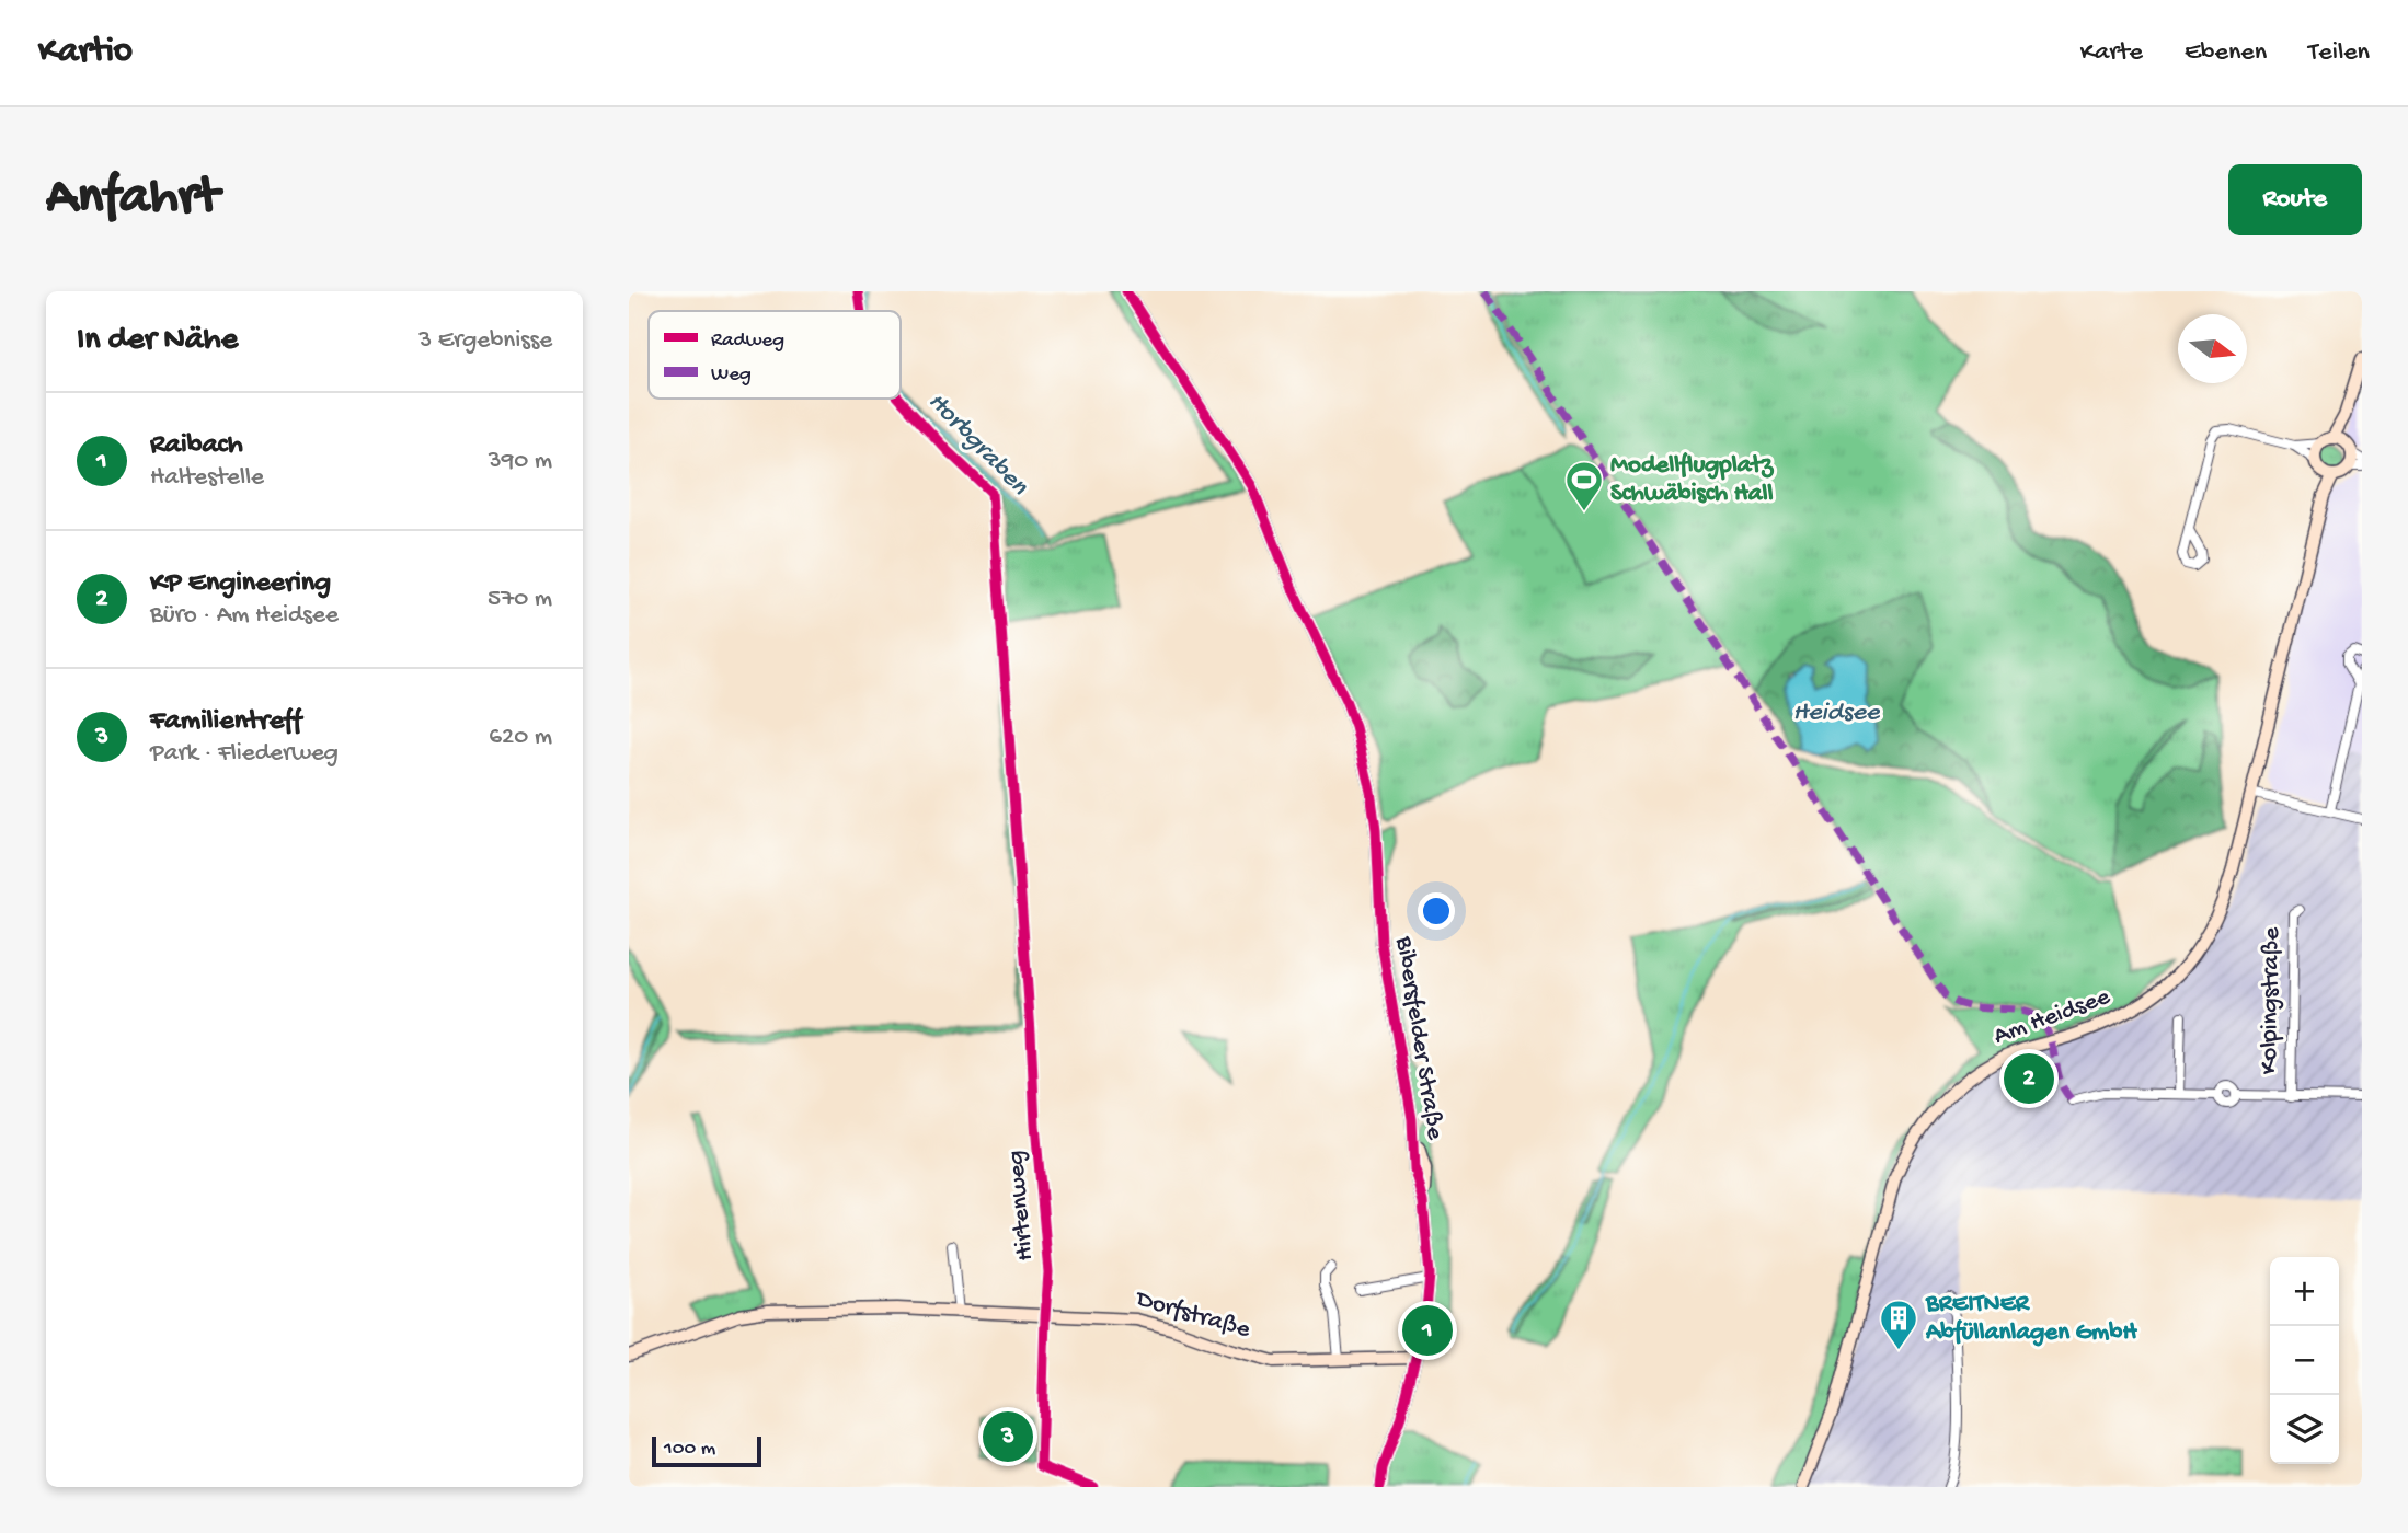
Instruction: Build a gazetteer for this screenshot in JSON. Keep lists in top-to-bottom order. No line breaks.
{"streets":{"street":["Kolpingstraße","Am Heidsee","Bibersfelder Straße","Hirtenweg","Dorfstraße"]},"crossings":[["Bibersfelder Straße","Dorfstraße"],["Hirtenweg","Dorfstraße"]],"water":["Horbgraben","Heidsee"],"places":{"sports":["Modellflugplatz Schwäbisch Hall"],"building":["BREITNER Abfüllanlagen GmbH"]},"legend":["Radweg","Weg"],"scale_bar":"100 m","north":"right","page":{"header":"Kartio","nav":["Karte","Ebenen","Teilen"],"buttons":"Route","title":"Anfahrt","heading":["In der Nähe","3 Ergebnisse"],"list":[{"mark":"1","name":"Raibach","note":"Haltestelle","value":"390 m"},{"mark":"2","name":"KP Engineering","note":"Büro · Am Heidsee","value":"570 m"},{"mark":"3","name":"Familientreff","note":"Park · Fliederweg","value":"620 m"}],"pins":["2","1","3"],"map_buttons":["+","−"],"scale":"100 m"}}
